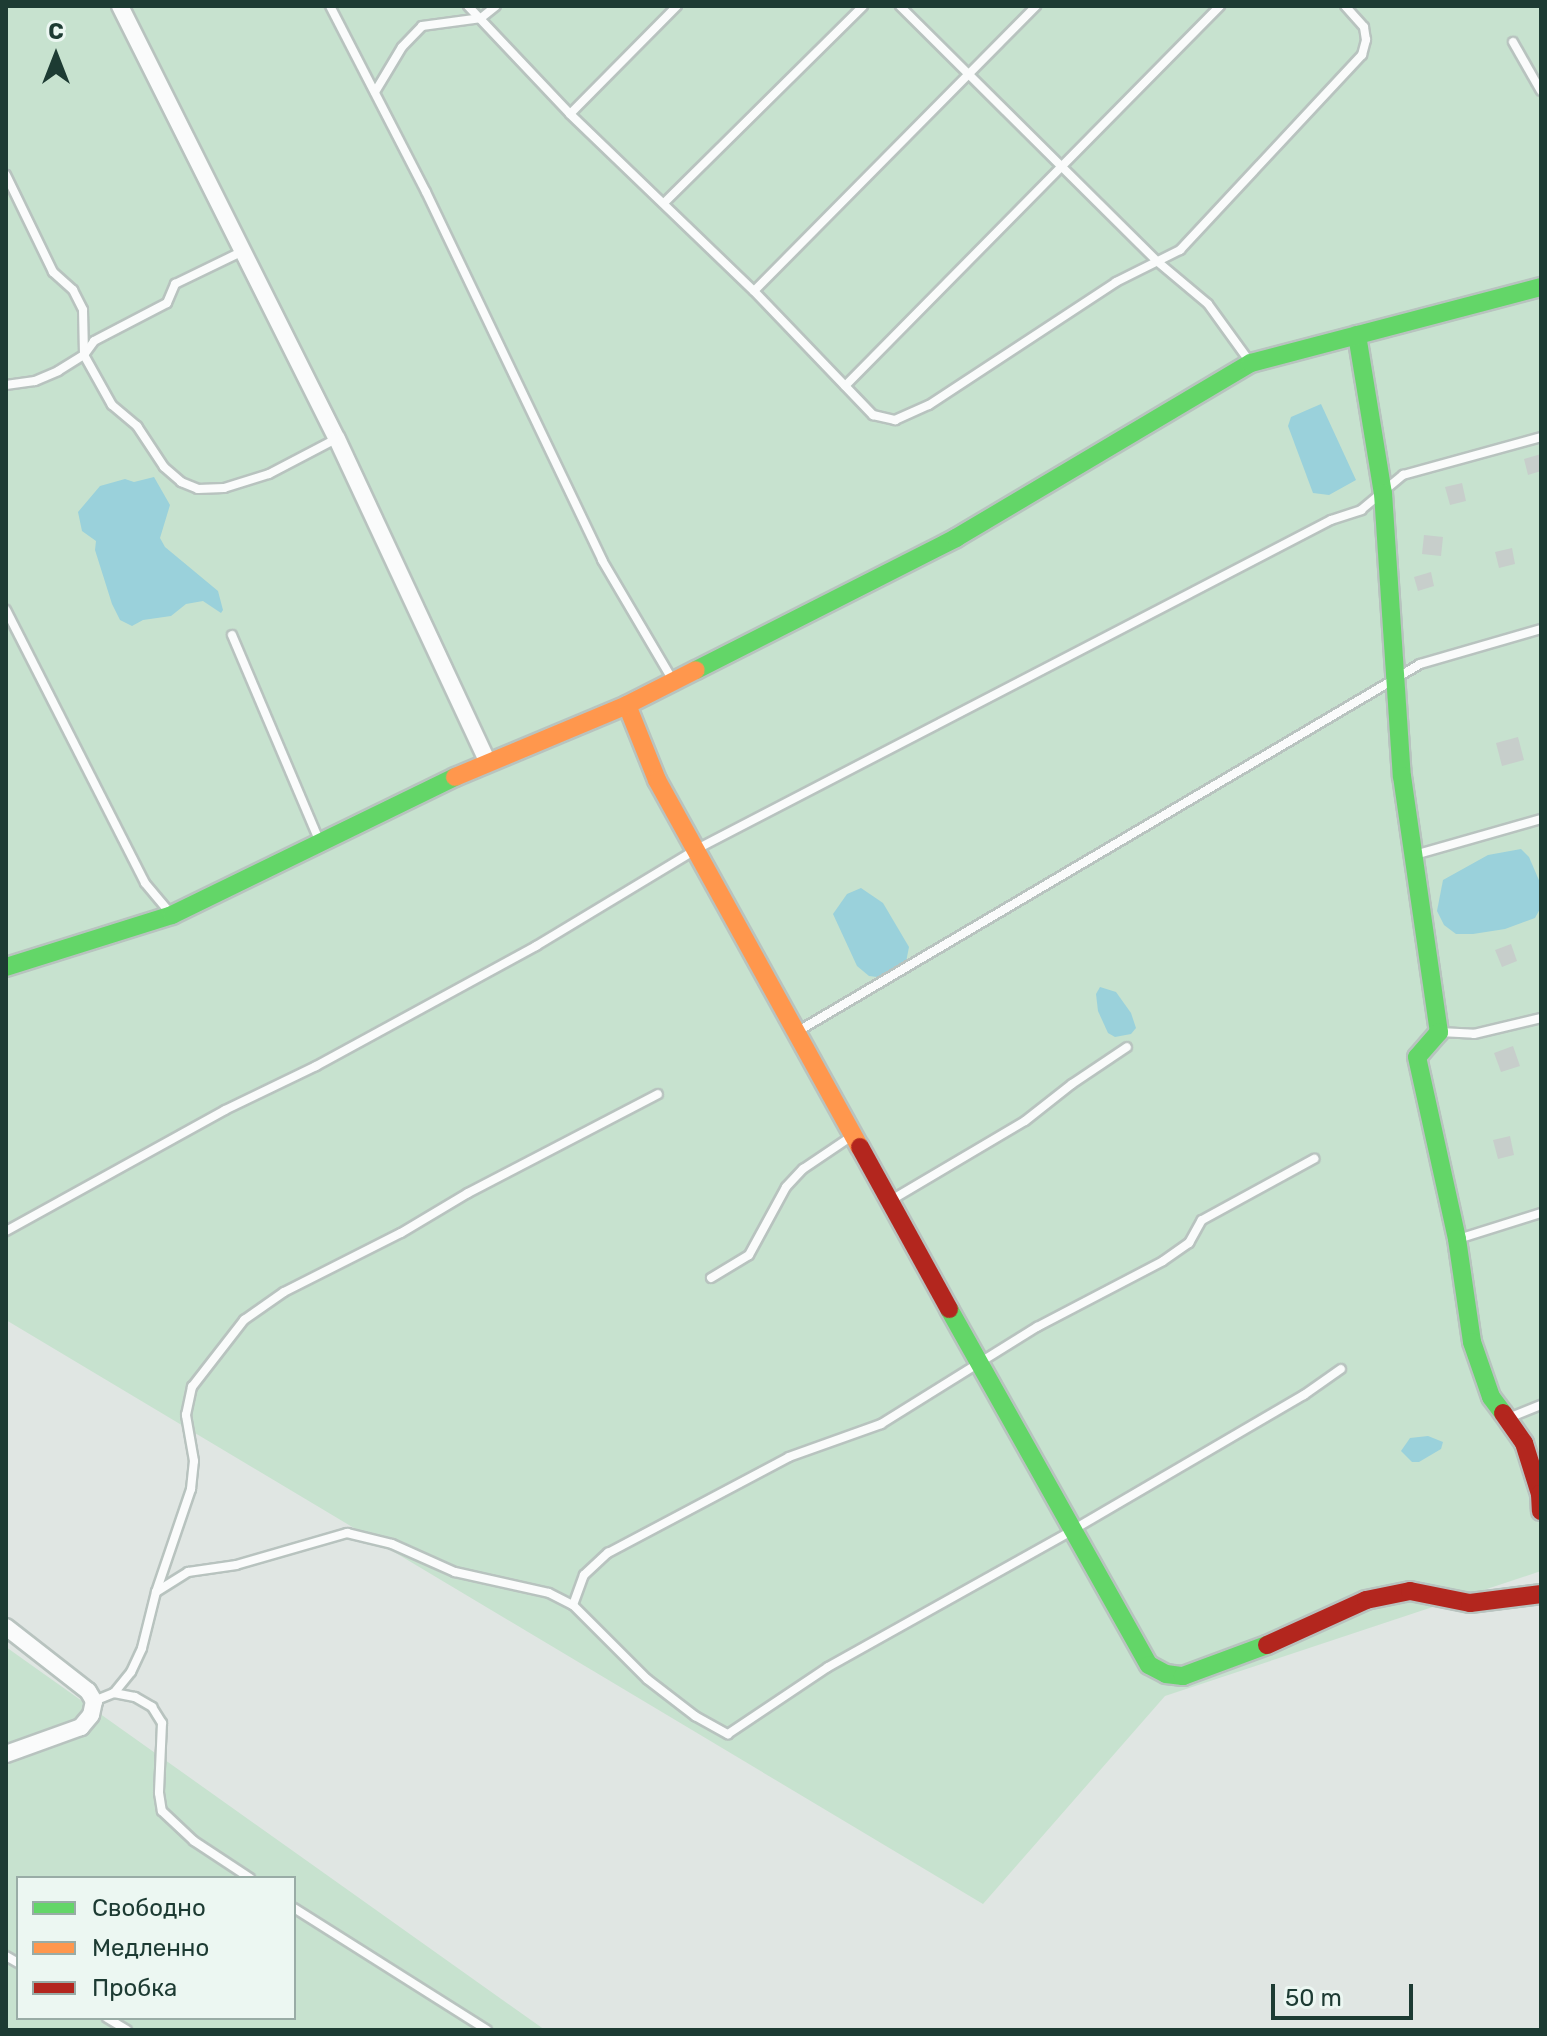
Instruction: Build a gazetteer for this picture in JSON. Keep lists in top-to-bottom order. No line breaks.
{"legend":["Свободно","Медленно","Пробка"],"scale_bar":"50 m","north":"top"}
